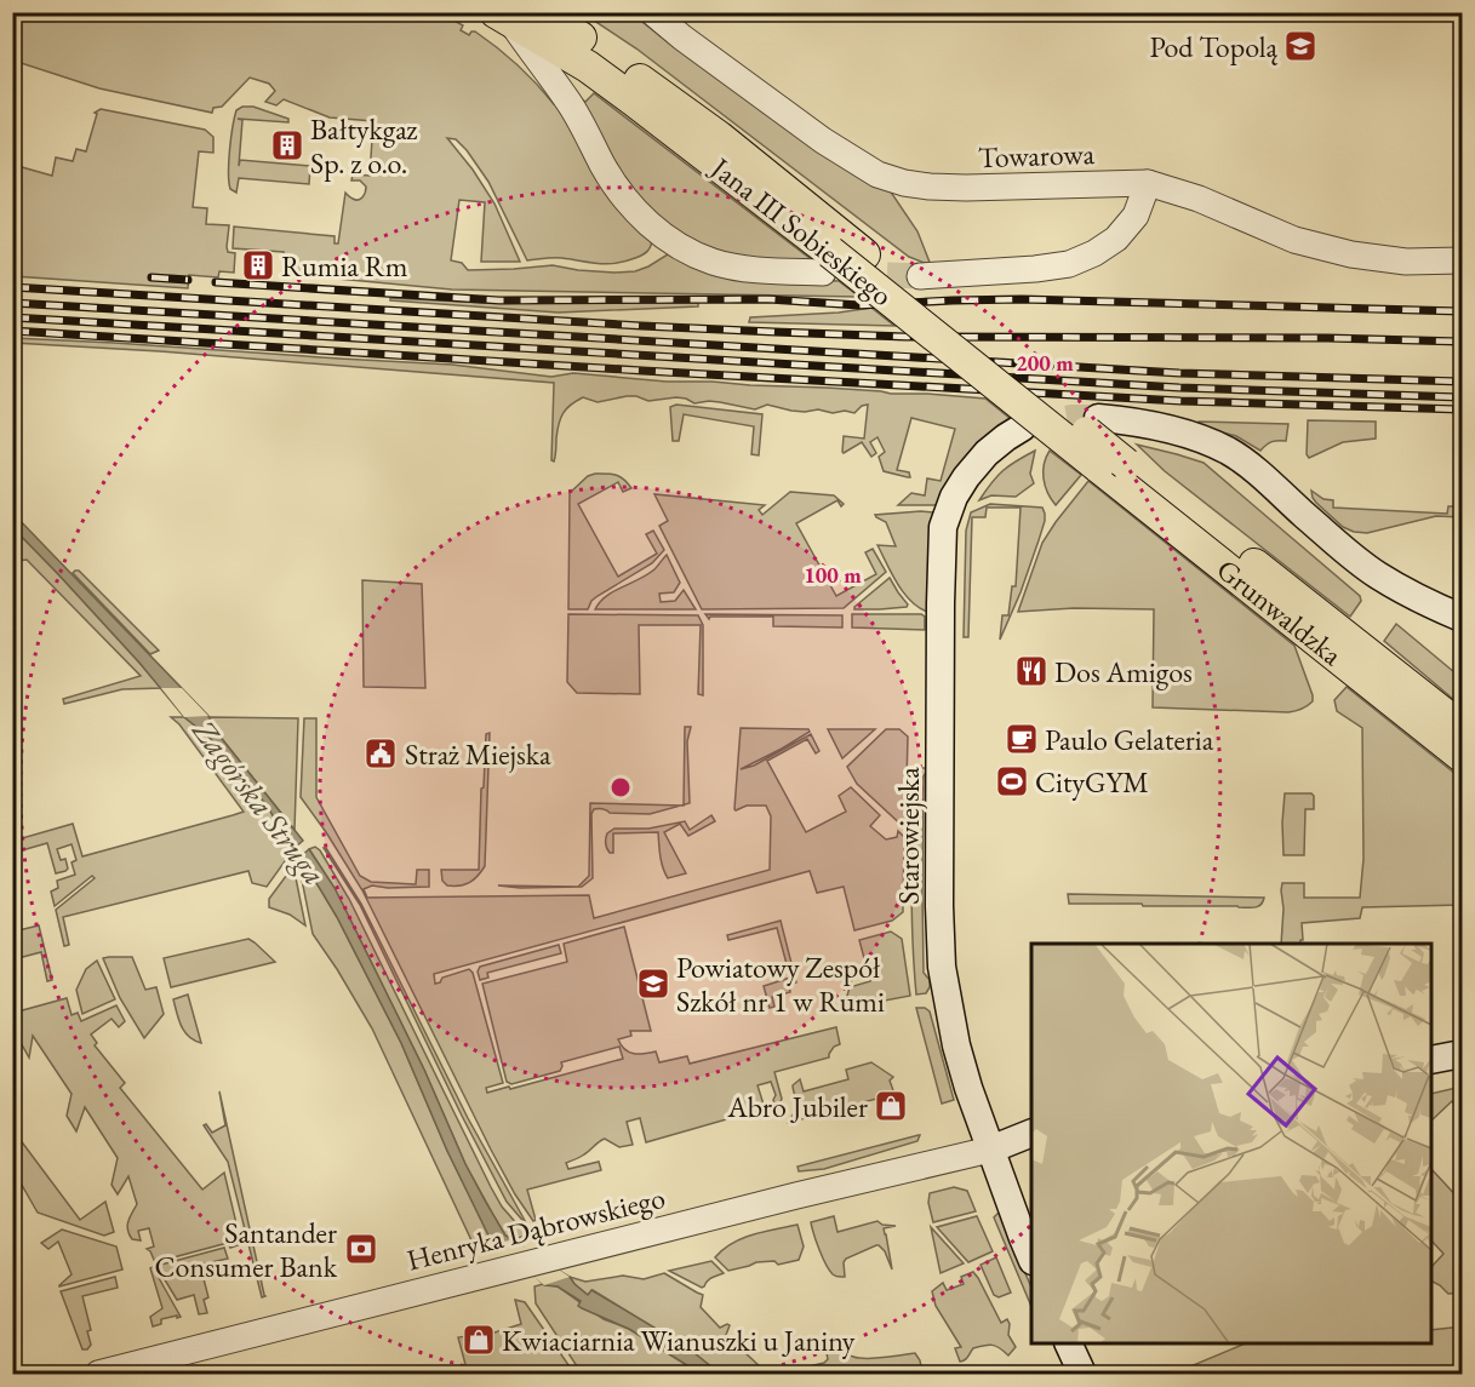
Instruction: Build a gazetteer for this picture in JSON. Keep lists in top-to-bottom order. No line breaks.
{"streets":{"main road":["Jana III Sobieskiego","Grunwaldzka","Starowiejska","Henryka Dąbrowskiego"],"street":["Towarowa"]},"crossings":[["Jana III Sobieskiego","Grunwaldzka"],["Starowiejska","Henryka Dąbrowskiego"]],"water":["Zagórska Struga"],"places":{"school or university":["Pod Topolą","Powiatowy Zespół Szkół nr 1 w Rumi"],"building":["Bałtykgaz Sp. z o.o.","Rumia Rm"],"restaurant":["Dos Amigos"],"cafe":["Paulo Gelateria"],"public building":["Straż Miejska"],"sports":["CityGYM"],"shop":["Abro Jubiler","Kwiaciarnia Wianuszki u Janiny"],"bank":["Santander Consumer Bank"]},"rings":["200 m","100 m"]}
